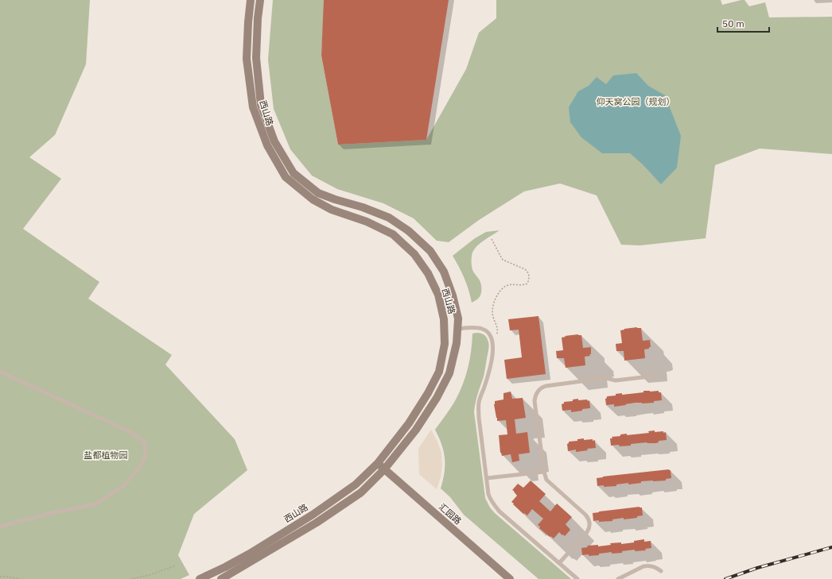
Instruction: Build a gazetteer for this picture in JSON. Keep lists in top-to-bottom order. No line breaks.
{"streets":{"main road":["西山路","汇园路"]},"crossings":[["西山路","汇园路"]],"parks":["仰天窝公园（规划）","盐都植物园"],"scale_bar":"50 m"}
